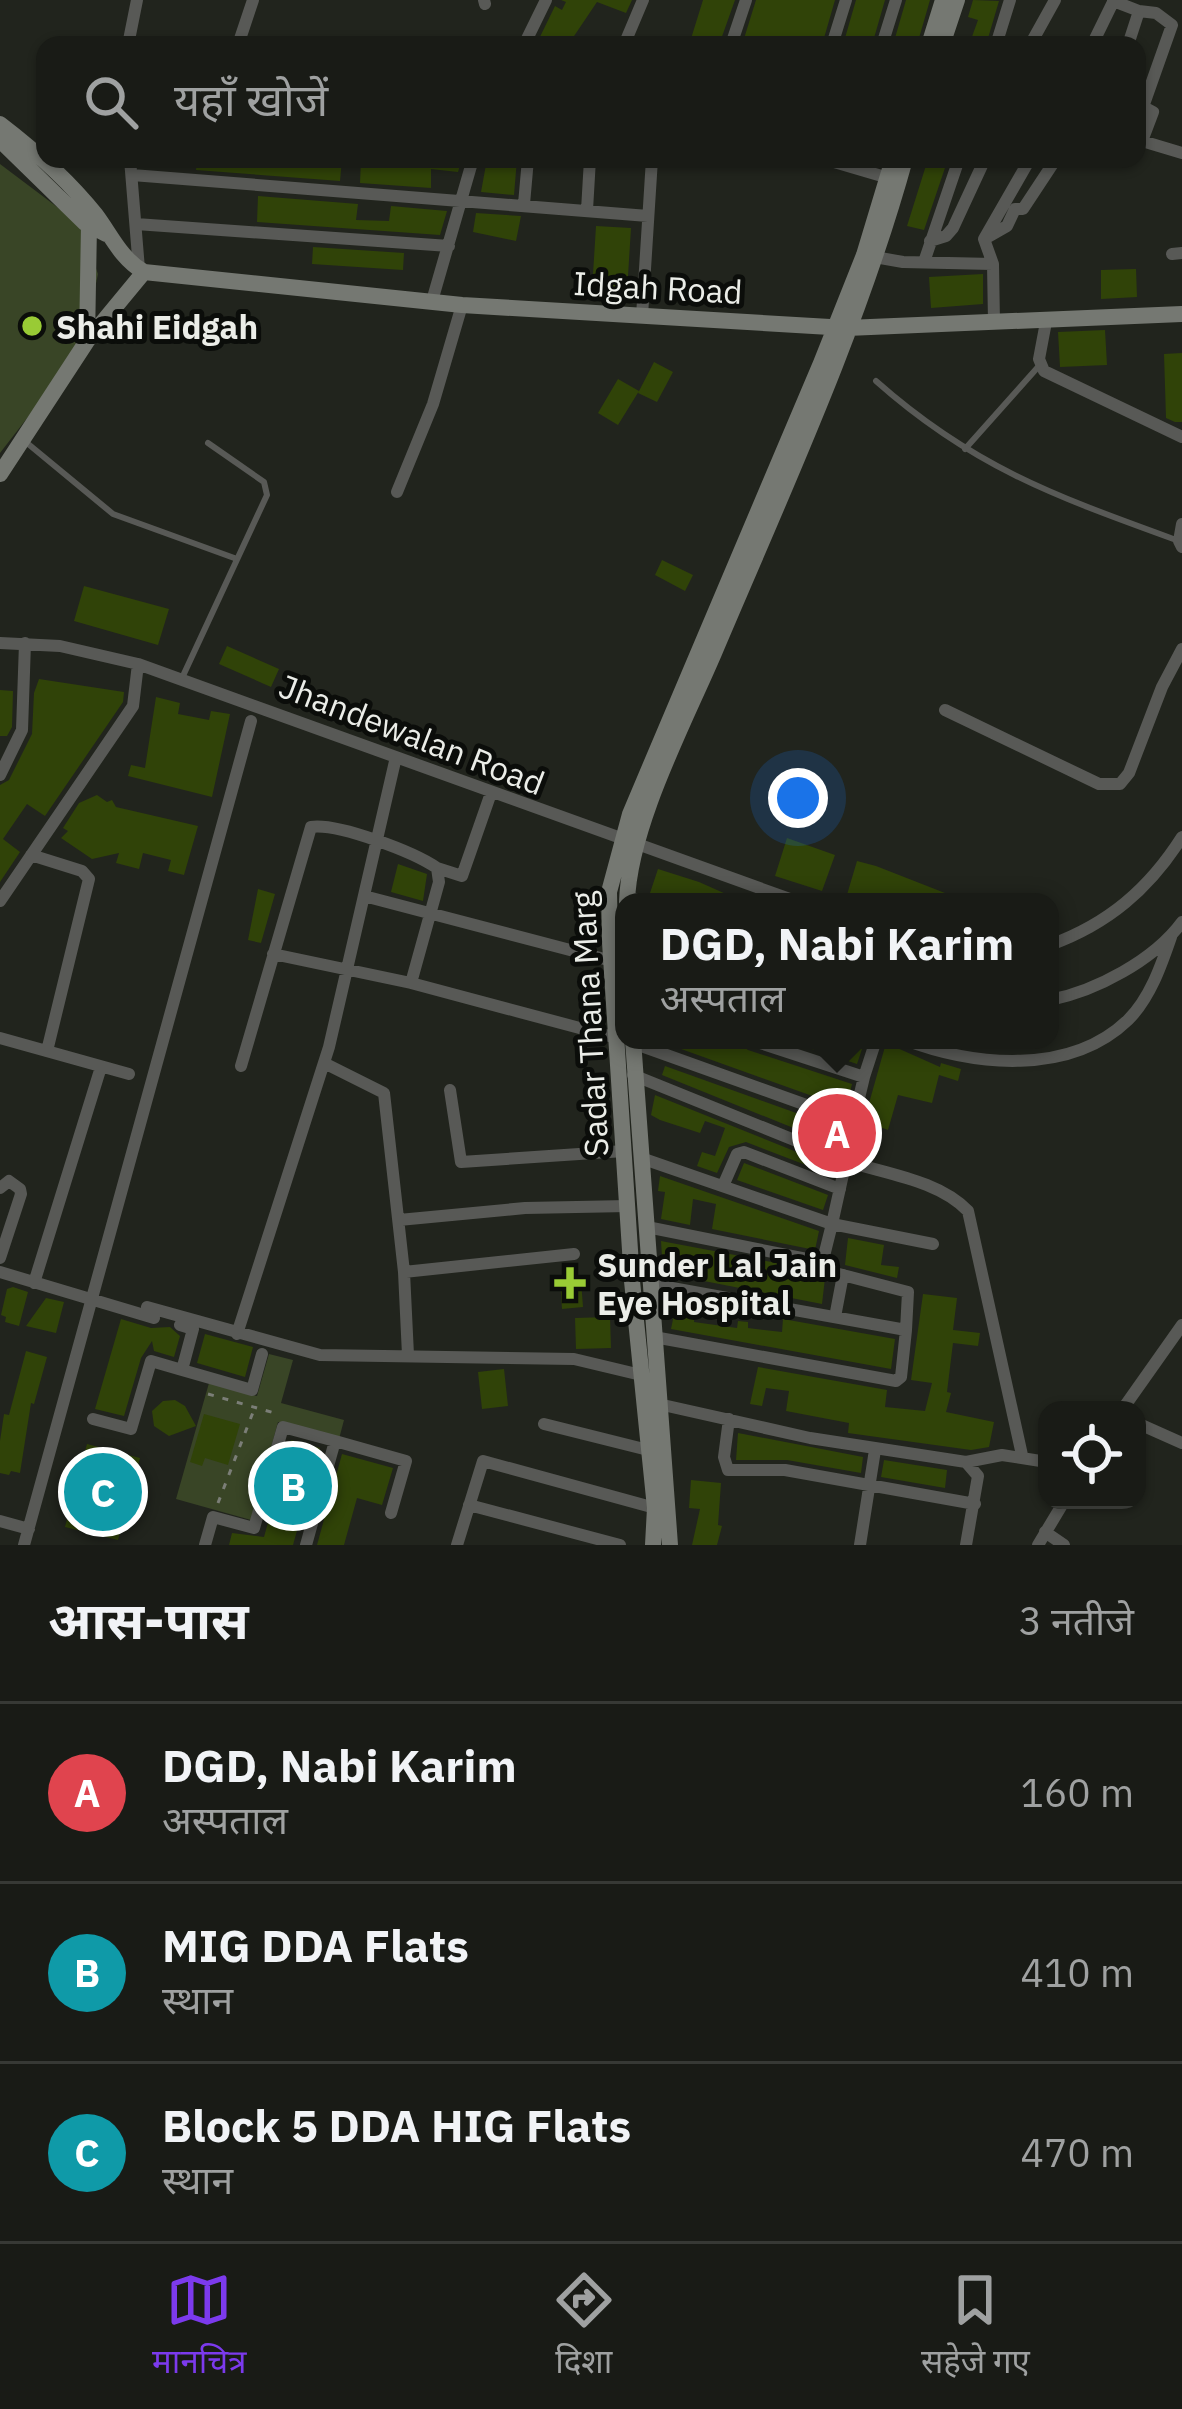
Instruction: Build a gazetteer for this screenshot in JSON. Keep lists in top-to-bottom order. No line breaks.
{"streets":{"street":["Idgah Road","Jhandewalan Road","Sadar Thana Marg"]},"crossings":[["Idgah Road","Sadar Thana Marg"],["Jhandewalan Road","Sadar Thana Marg"]],"places":{"other":["Shahi Eidgah"],"health":["Sunder Lal Jain Eye Hospital"]},"page":{"search":"यहाँ खोजें","popup":["DGD, Nabi Karim","अस्पताल"],"pins":["A","B","C"],"heading":["आस-पास","3 नतीजे"],"list":[{"mark":"A","name":"DGD, Nabi Karim","note":"अस्पताल","value":"160 m"},{"mark":"B","name":"MIG DDA Flats","note":"स्थान","value":"410 m"},{"mark":"C","name":"Block 5 DDA HIG Flats","note":"स्थान","value":"470 m"}],"nav":["मानचित्र","दिशा","सहेजे गए"]}}
